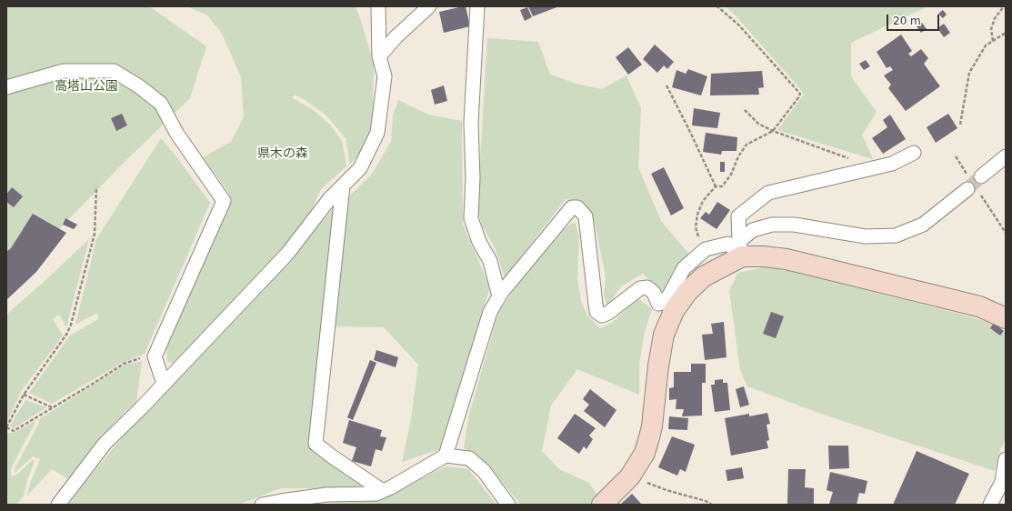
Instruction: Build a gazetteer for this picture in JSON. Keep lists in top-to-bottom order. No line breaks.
{"parks":["高塔山公園","県木の森"],"scale_bar":"20 m"}
